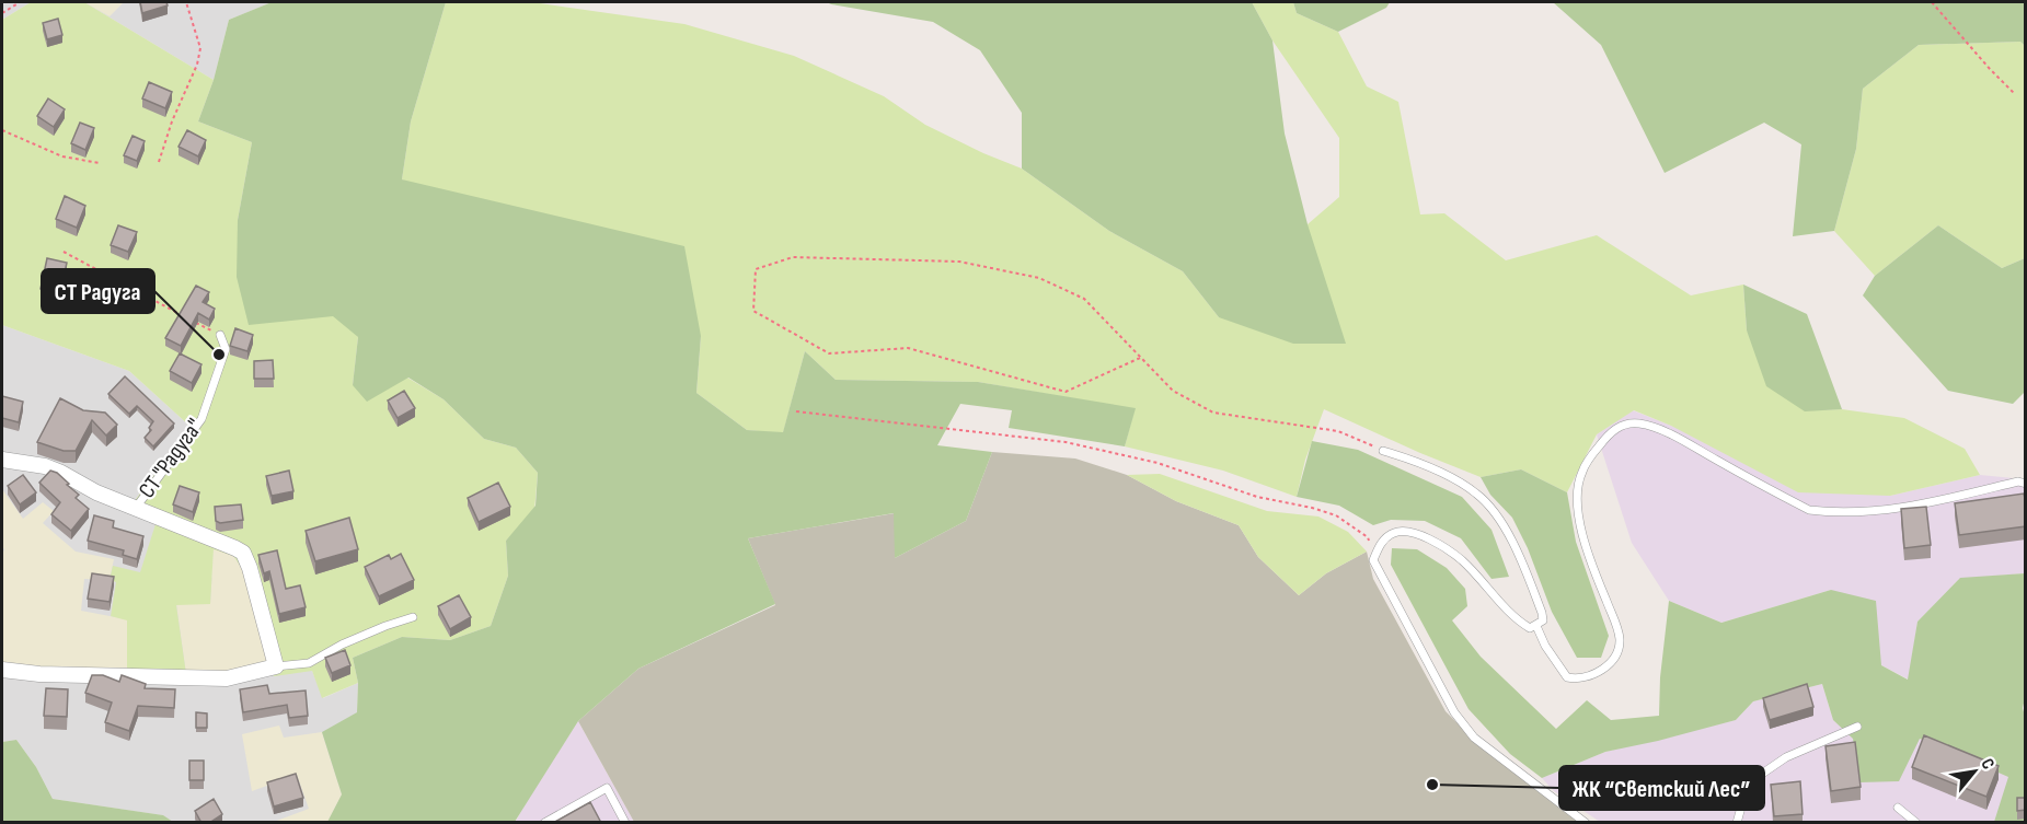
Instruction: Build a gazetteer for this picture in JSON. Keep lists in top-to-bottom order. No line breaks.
{"streets":{"lane":["СТ \"Радуга\""]},"places":["СТ Радуга","ЖК “Светский Лес”"],"north":"top right"}
